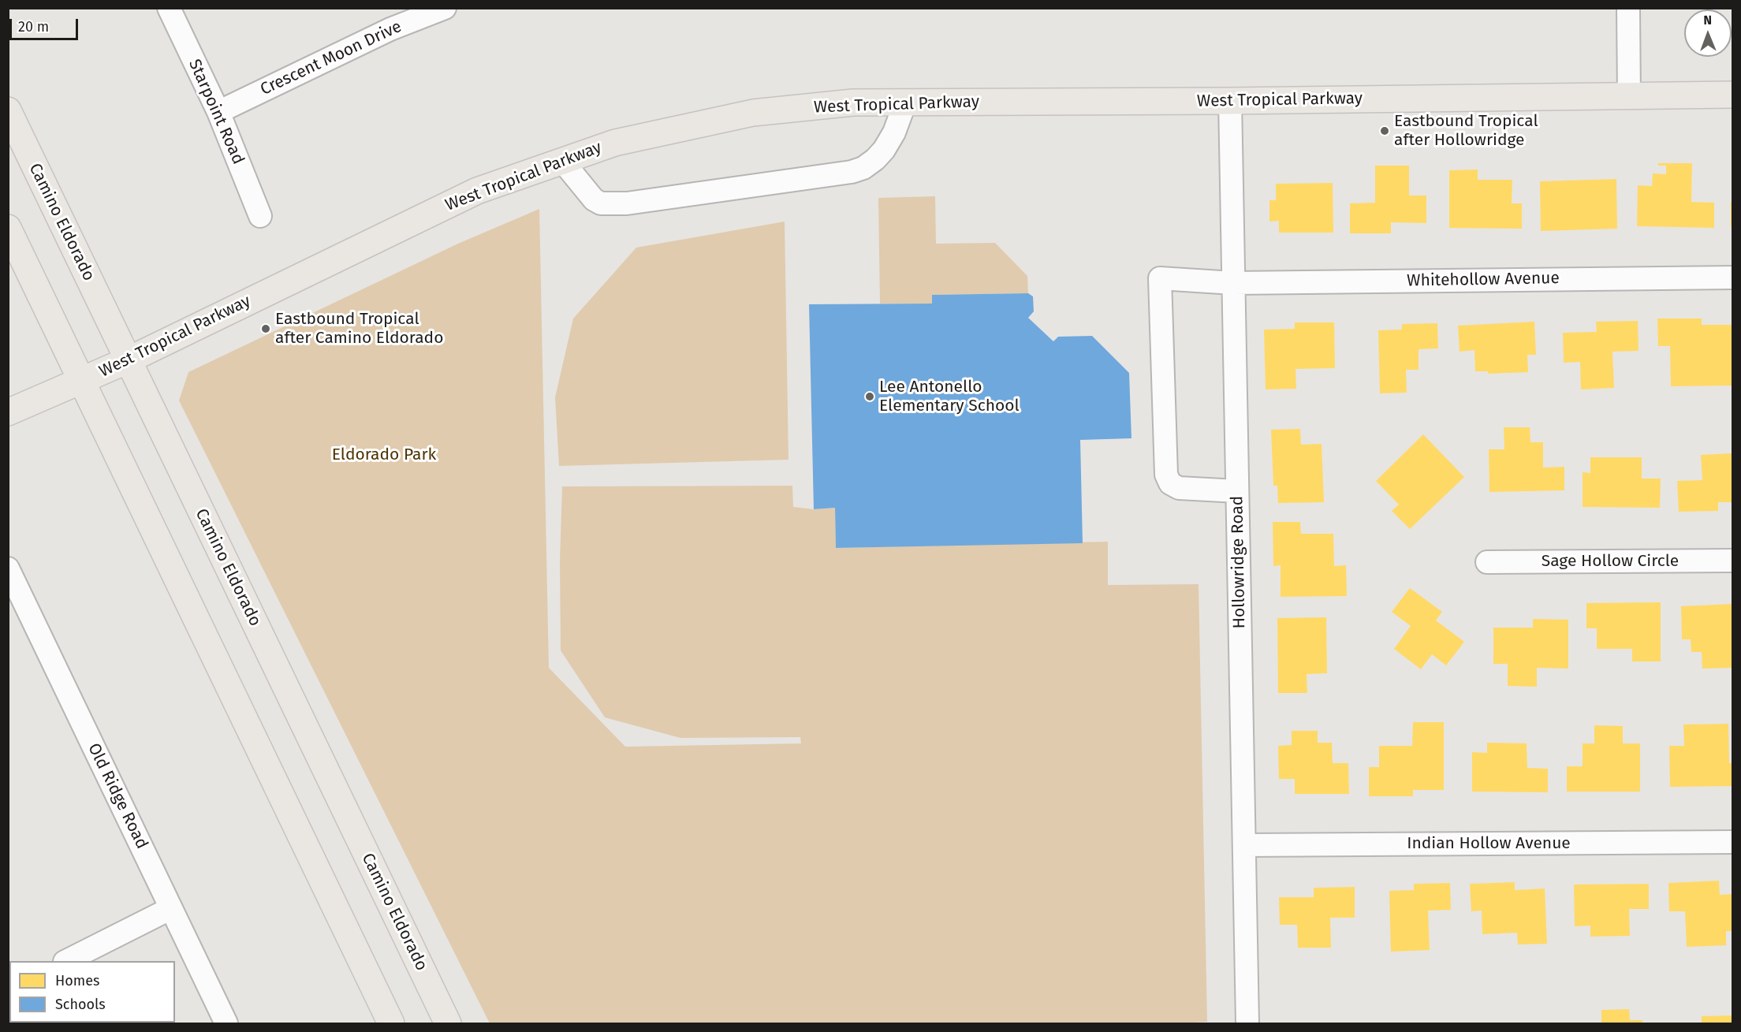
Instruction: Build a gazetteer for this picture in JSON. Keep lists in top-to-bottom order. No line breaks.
{"streets":{"main road":["West Tropical Parkway","Camino Eldorado"],"street":["Crescent Moon Drive","Starpoint Road","Whitehollow Avenue","Sage Hollow Circle","Hollowridge Road","Old Ridge Road","Indian Hollow Avenue"]},"crossings":[["Crescent Moon Drive","Starpoint Road"],["West Tropical Parkway","Camino Eldorado"],["West Tropical Parkway","Hollowridge Road"],["Whitehollow Avenue","Hollowridge Road"],["Hollowridge Road","Indian Hollow Avenue"]],"parks":["Eldorado Park"],"places":["Eastbound Tropical after Hollowridge","Eastbound Tropical after Camino Eldorado","Lee Antonello Elementary School"],"legend":["Homes","Schools"],"scale_bar":"20 m","north":"top"}
